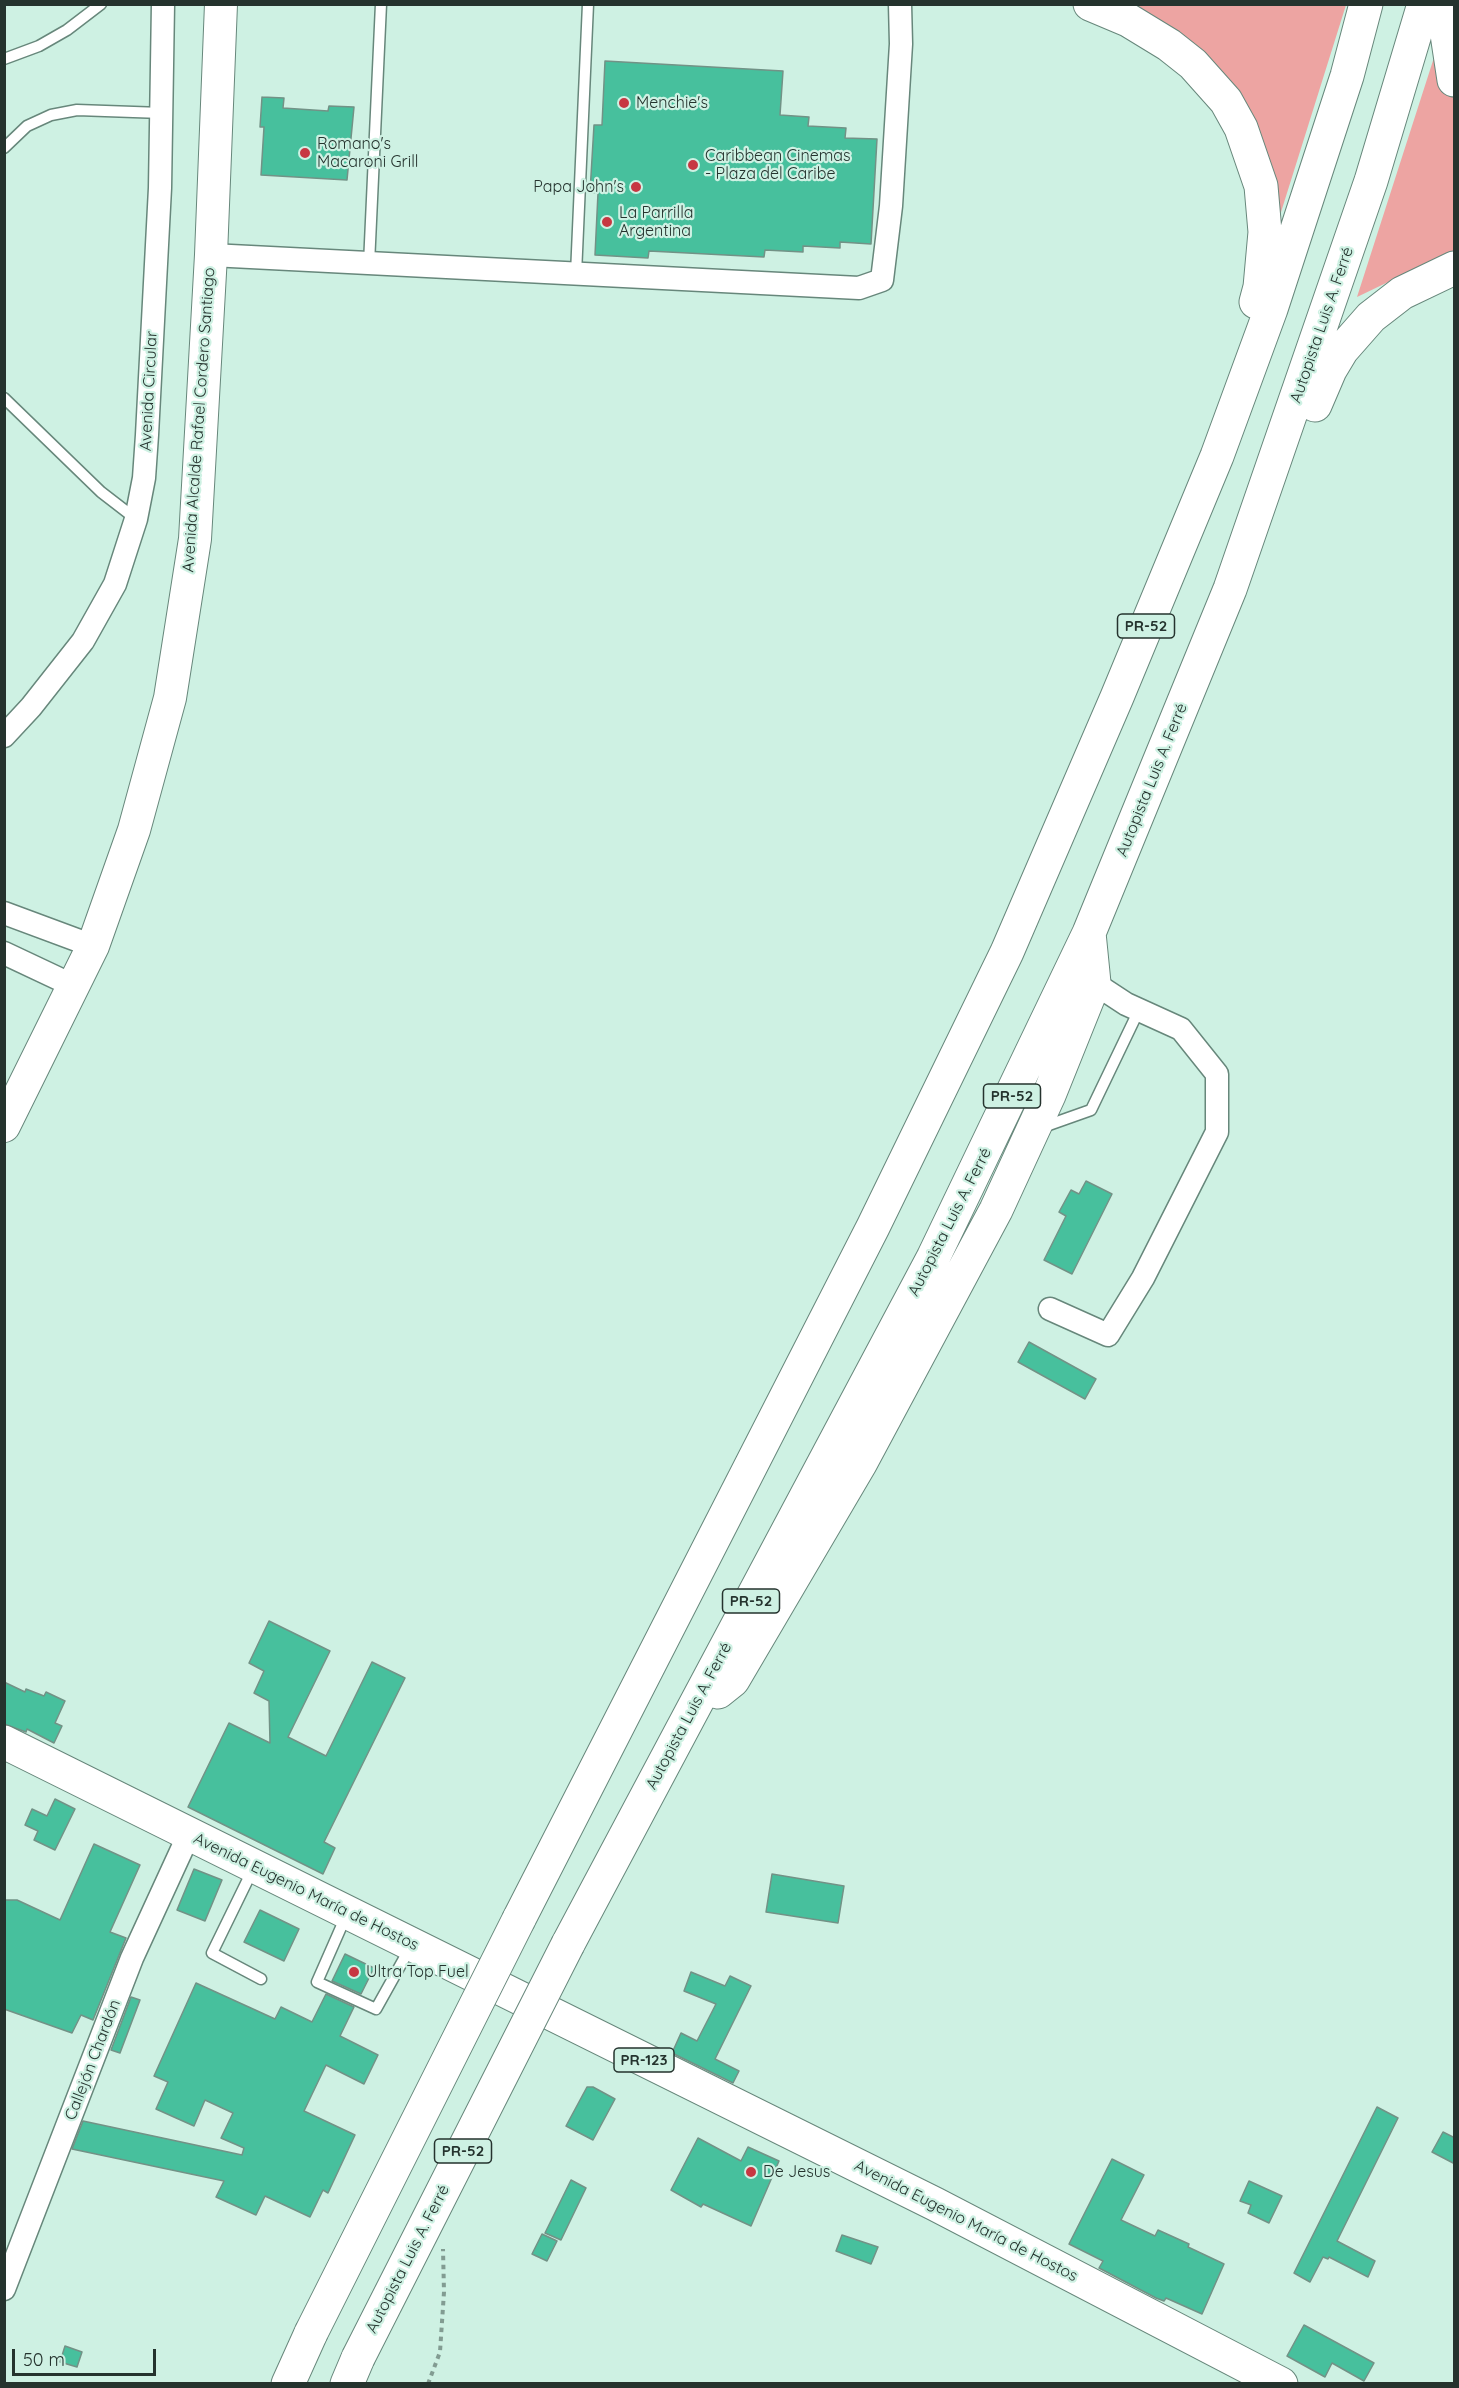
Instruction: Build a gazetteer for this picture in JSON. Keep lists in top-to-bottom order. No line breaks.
{"streets":{"main road":["Autopista Luis A. Ferré","PR-52","Avenida Eugenio María de Hostos","PR-123"],"street":["Avenida Circular","Avenida Alcalde Rafael Cordero Santiago","Callejón Chardón"]},"crossings":[["Avenida Eugenio María de Hostos","Callejón Chardón"]],"places":["Menchie's","Romano's Macaroni Grill","Caribbean Cinemas - Plaza del Caribe","Papa John's","La Parrilla Argentina","Ultra Top Fuel","De Jesus"],"scale_bar":"50 m"}
